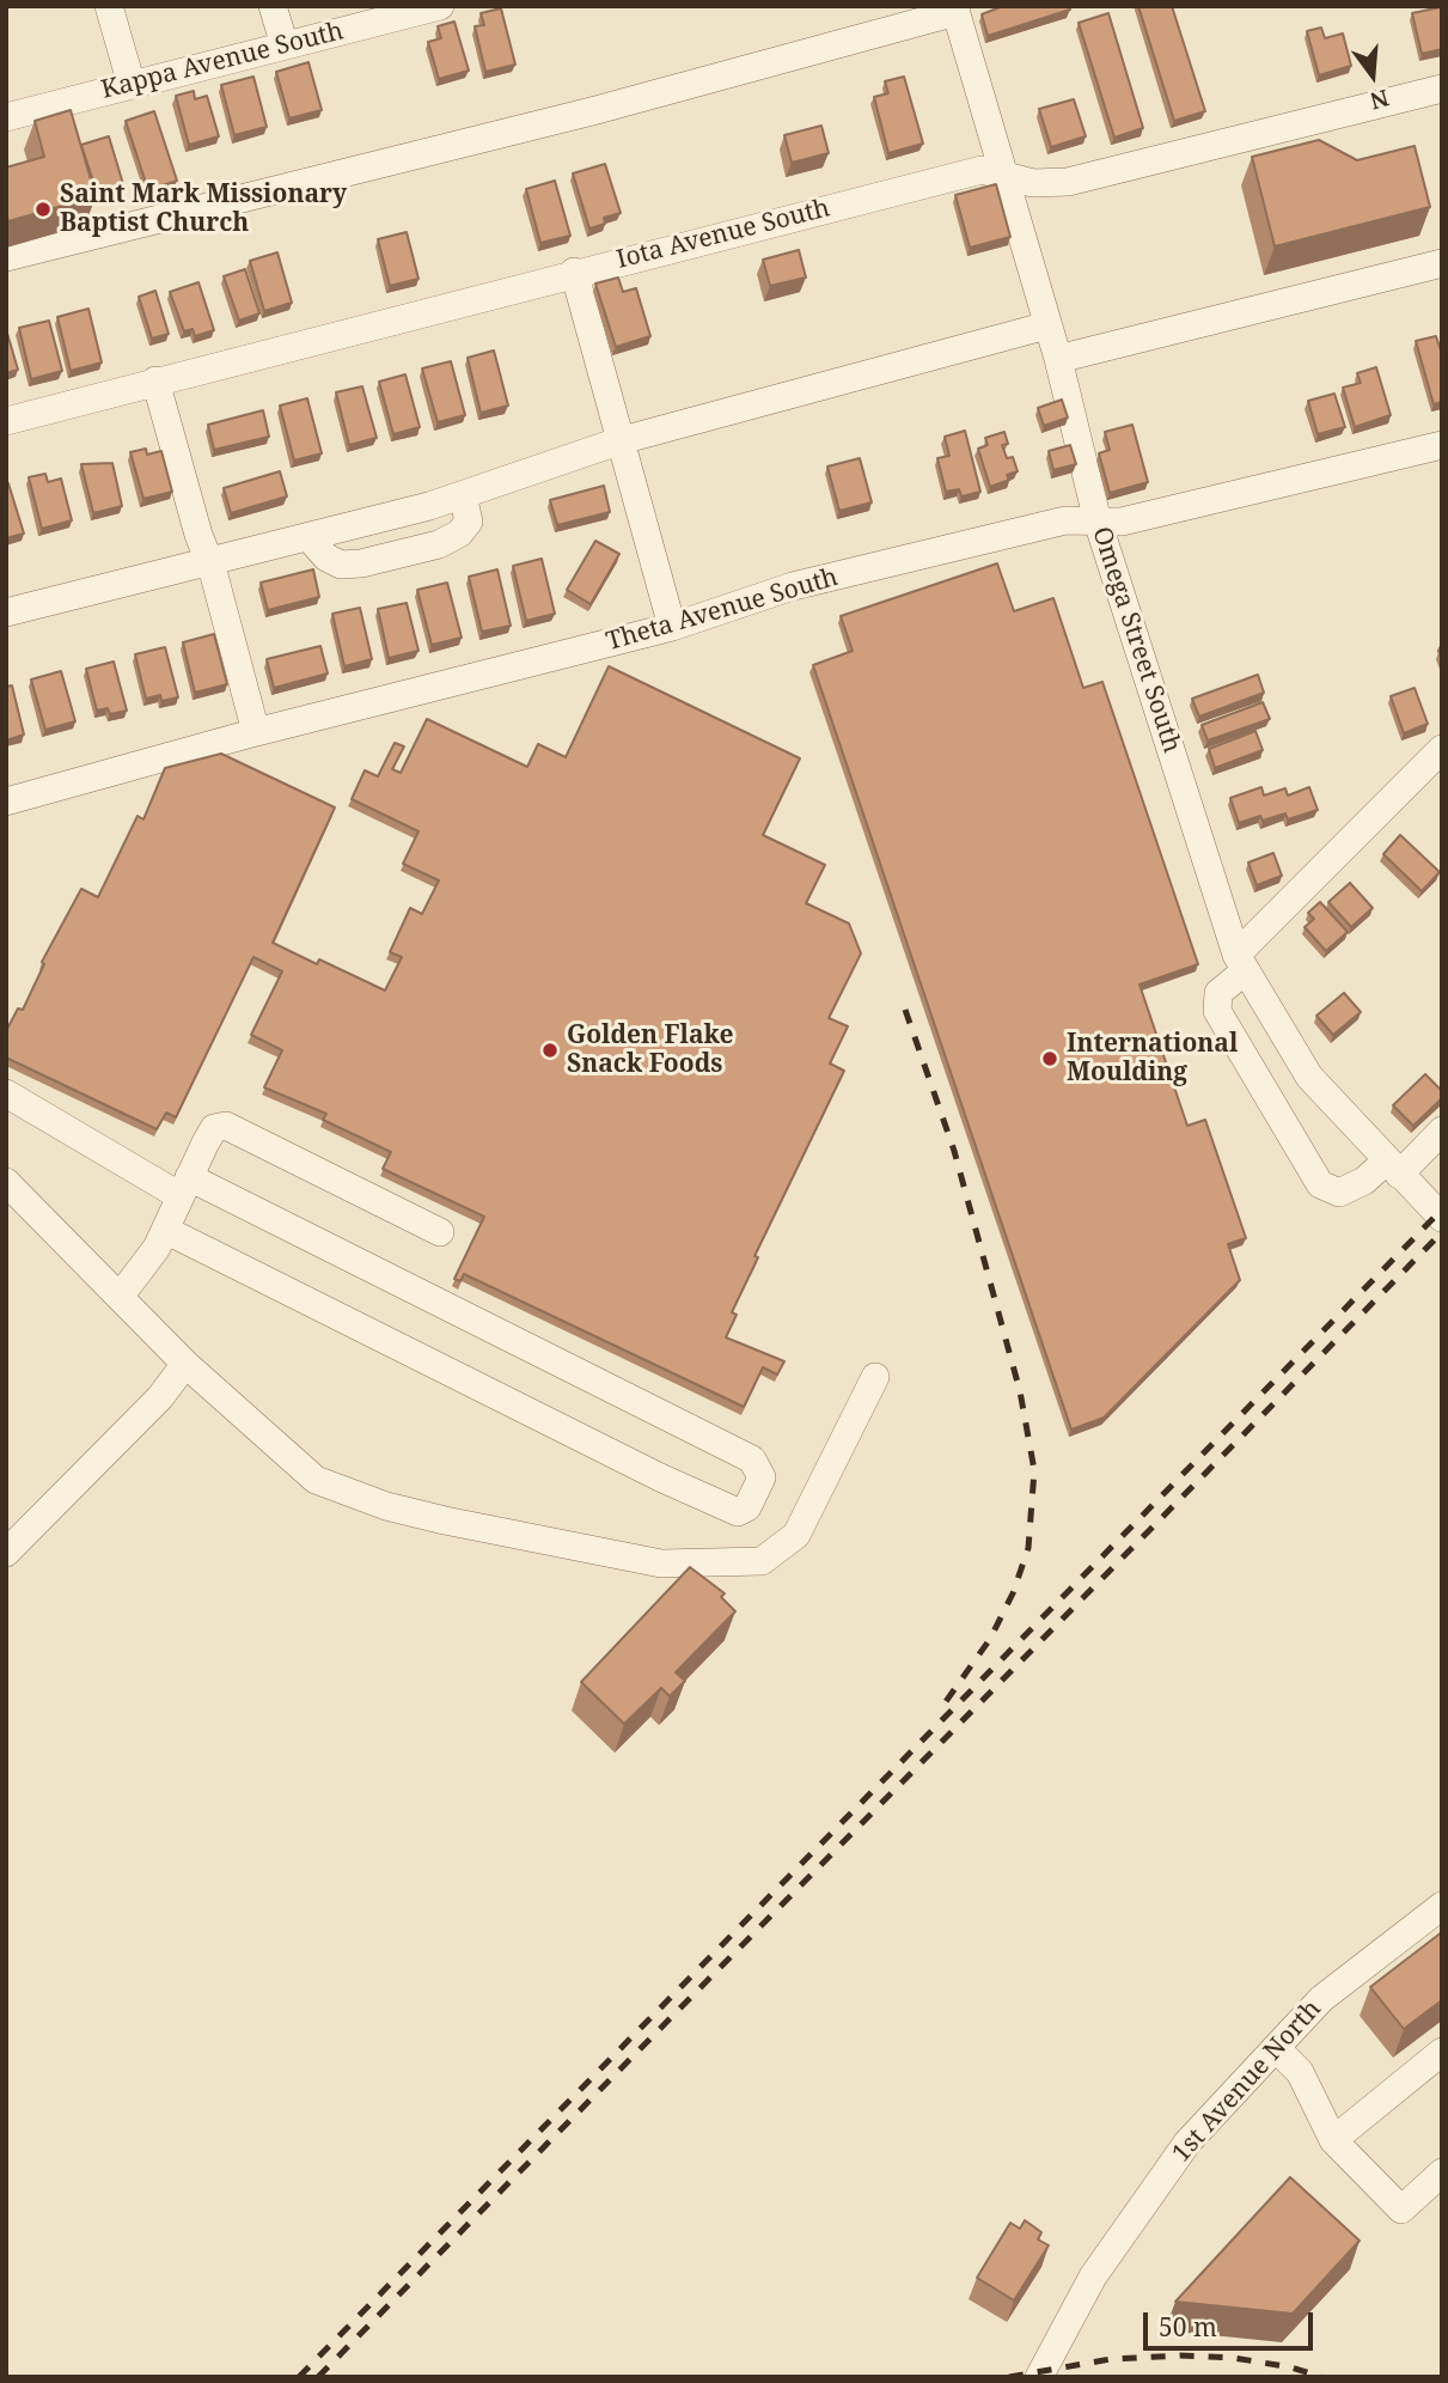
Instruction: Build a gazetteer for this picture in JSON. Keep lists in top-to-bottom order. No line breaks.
{"streets":{"street":["Kappa Avenue South","Iota Avenue South","Theta Avenue South","Omega Street South","1st Avenue North"]},"crossings":[["Iota Avenue South","Omega Street South"],["Theta Avenue South","Omega Street South"]],"places":["Saint Mark Missionary Baptist Church","Golden Flake Snack Foods","International Moulding"],"scale_bar":"50 m","north":"bottom"}
